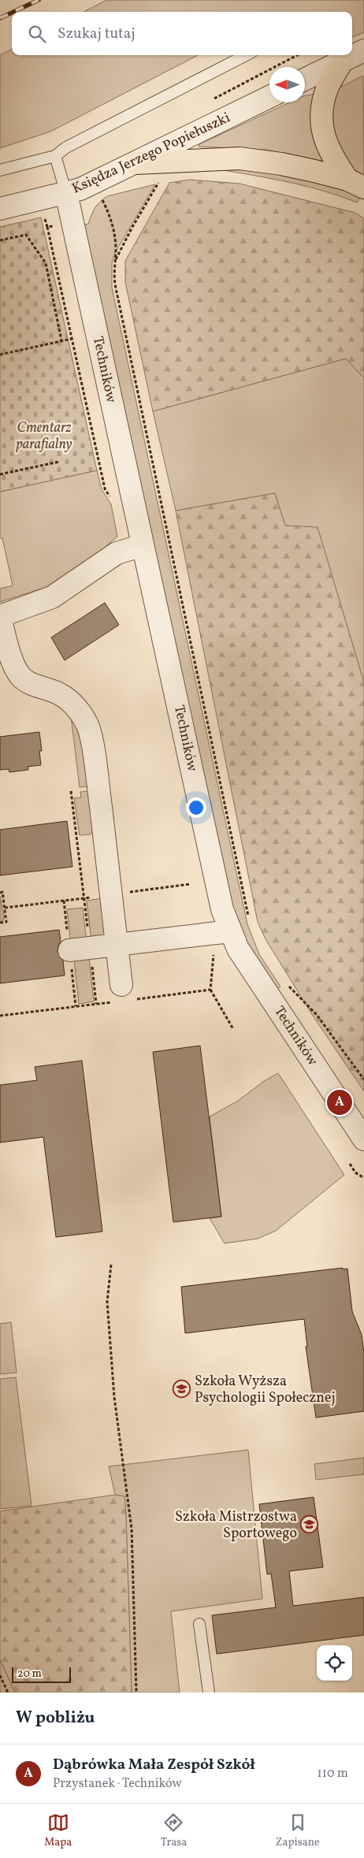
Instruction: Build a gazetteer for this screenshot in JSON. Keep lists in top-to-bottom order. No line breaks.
{"streets":{"street":["Księdza Jerzego Popiełuszki","Techników"]},"crossings":[["Księdza Jerzego Popiełuszki","Techników"]],"parks":["Cmentarz parafialny"],"places":{"school or university":["Szkoła Wyższa Psychologii Społecznej","Szkoła Mistrzostwa Sportowego"]},"scale_bar":"20 m","north":"left","page":{"search":"Szukaj tutaj","pins":"A","scale":"20 m","heading":"W pobliżu","list":[{"mark":"A","name":"Dąbrówka Mała Zespół Szkół","note":"Przystanek · Techników","value":"110 m"}],"nav":["Mapa","Trasa","Zapisane"]}}
